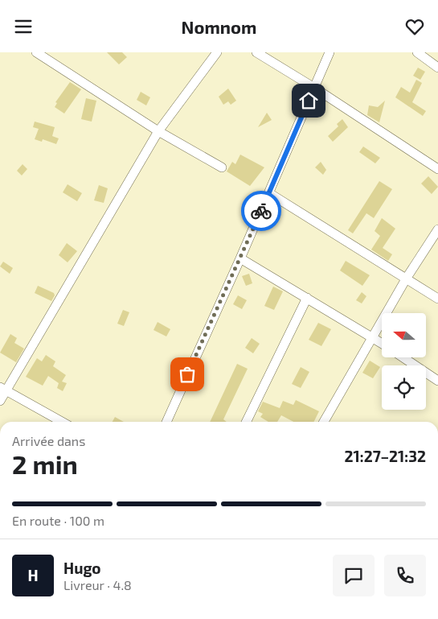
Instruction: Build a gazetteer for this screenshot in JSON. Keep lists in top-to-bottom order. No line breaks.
{"north":"left","page":{"header":"Nomnom","heading":["2 min","Arrivée dans","21:27–21:32"],"panel":["Hugo","Livreur · 4.8"],"bar":"En route · 100 m","round":"H"}}
